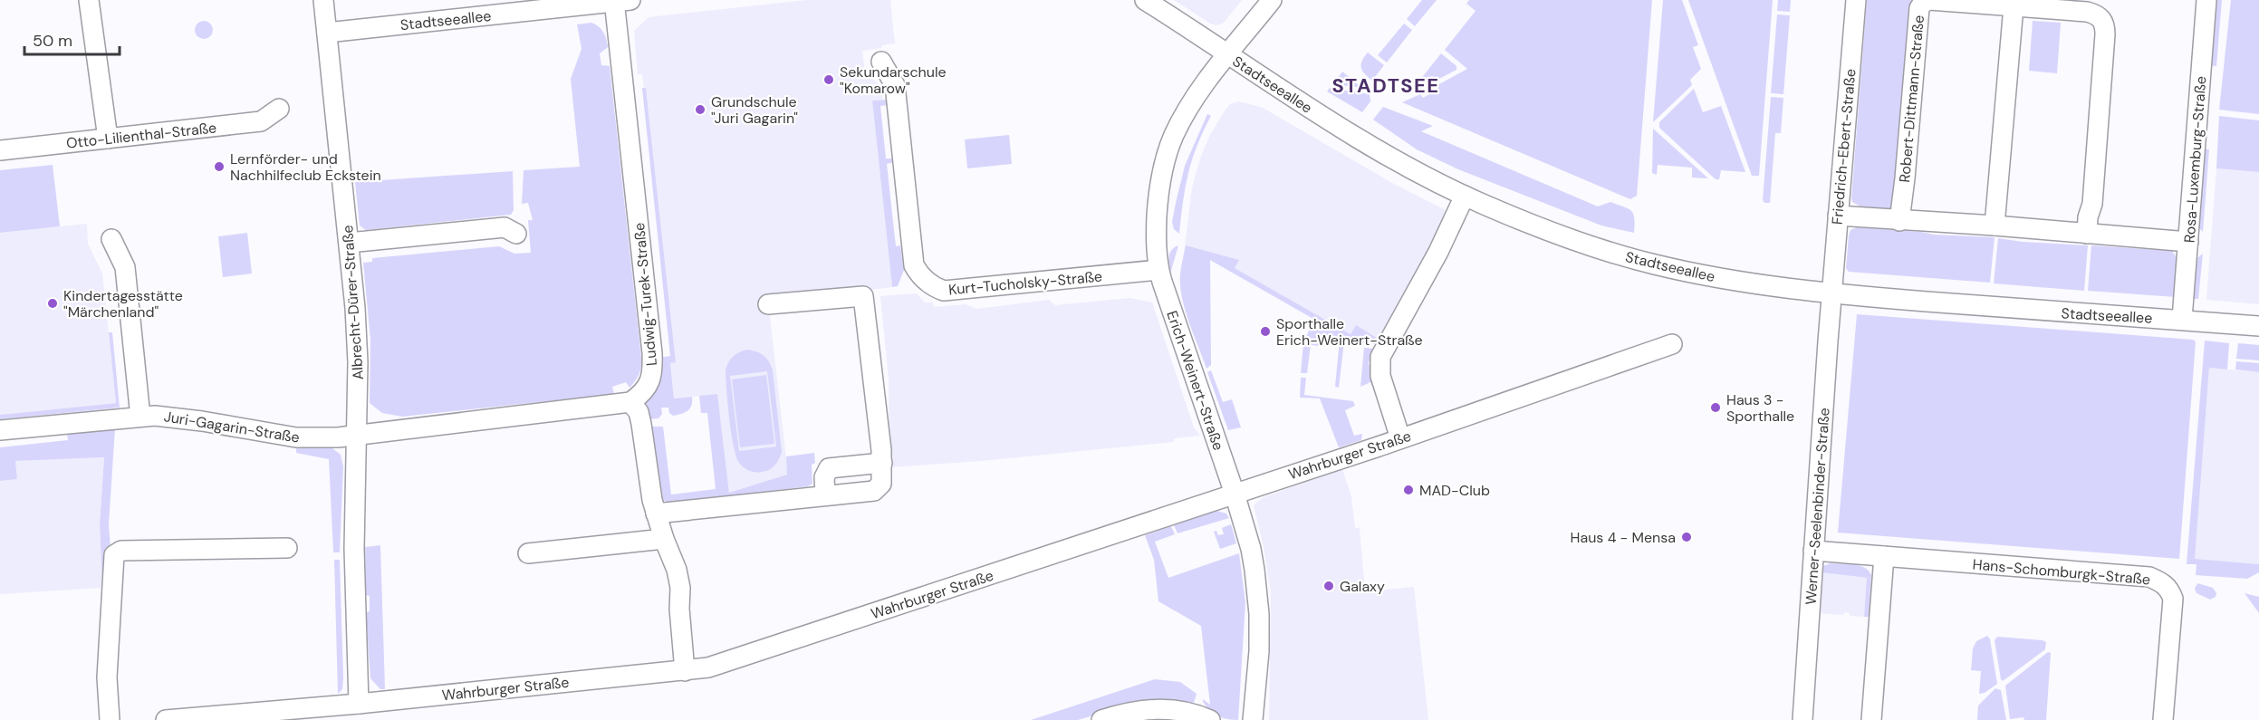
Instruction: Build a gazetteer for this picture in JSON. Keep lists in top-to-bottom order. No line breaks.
{"streets":{"street":["Stadtseeallee","Robert-Dittmann-Straße","Otto-Lilienthal-Straße","Friedrich-Ebert-Straße","Rosa-Luxemburg-Straße","Kurt-Tucholsky-Straße","Ludwig-Turek-Straße","Albrecht-Dürer-Straße","Erich-Weinert-Straße","Juri-Gagarin-Straße","Wahrburger Straße","Werner-Seelenbinder-Straße","Hans-Schomburgk-Straße"]},"crossings":[["Stadtseeallee","Friedrich-Ebert-Straße"],["Stadtseeallee","Rosa-Luxemburg-Straße"],["Stadtseeallee","Ludwig-Turek-Straße"],["Stadtseeallee","Albrecht-Dürer-Straße"],["Stadtseeallee","Erich-Weinert-Straße"],["Stadtseeallee","Werner-Seelenbinder-Straße"],["Friedrich-Ebert-Straße","Werner-Seelenbinder-Straße"],["Kurt-Tucholsky-Straße","Erich-Weinert-Straße"],["Albrecht-Dürer-Straße","Juri-Gagarin-Straße"],["Albrecht-Dürer-Straße","Wahrburger Straße"],["Erich-Weinert-Straße","Wahrburger Straße"],["Werner-Seelenbinder-Straße","Hans-Schomburgk-Straße"]],"districts":["STADTSEE"],"places":["Sekundarschule \"Komarow\"","Grundschule \"Juri Gagarin\"","Lernförder- und Nachhilfeclub Eckstein","Kindertagesstätte \"Märchenland\"","Sporthalle Erich-Weinert-Straße","Haus 3 - Sporthalle","MAD-Club","Haus 4 - Mensa","Galaxy"],"scale_bar":"50 m"}
